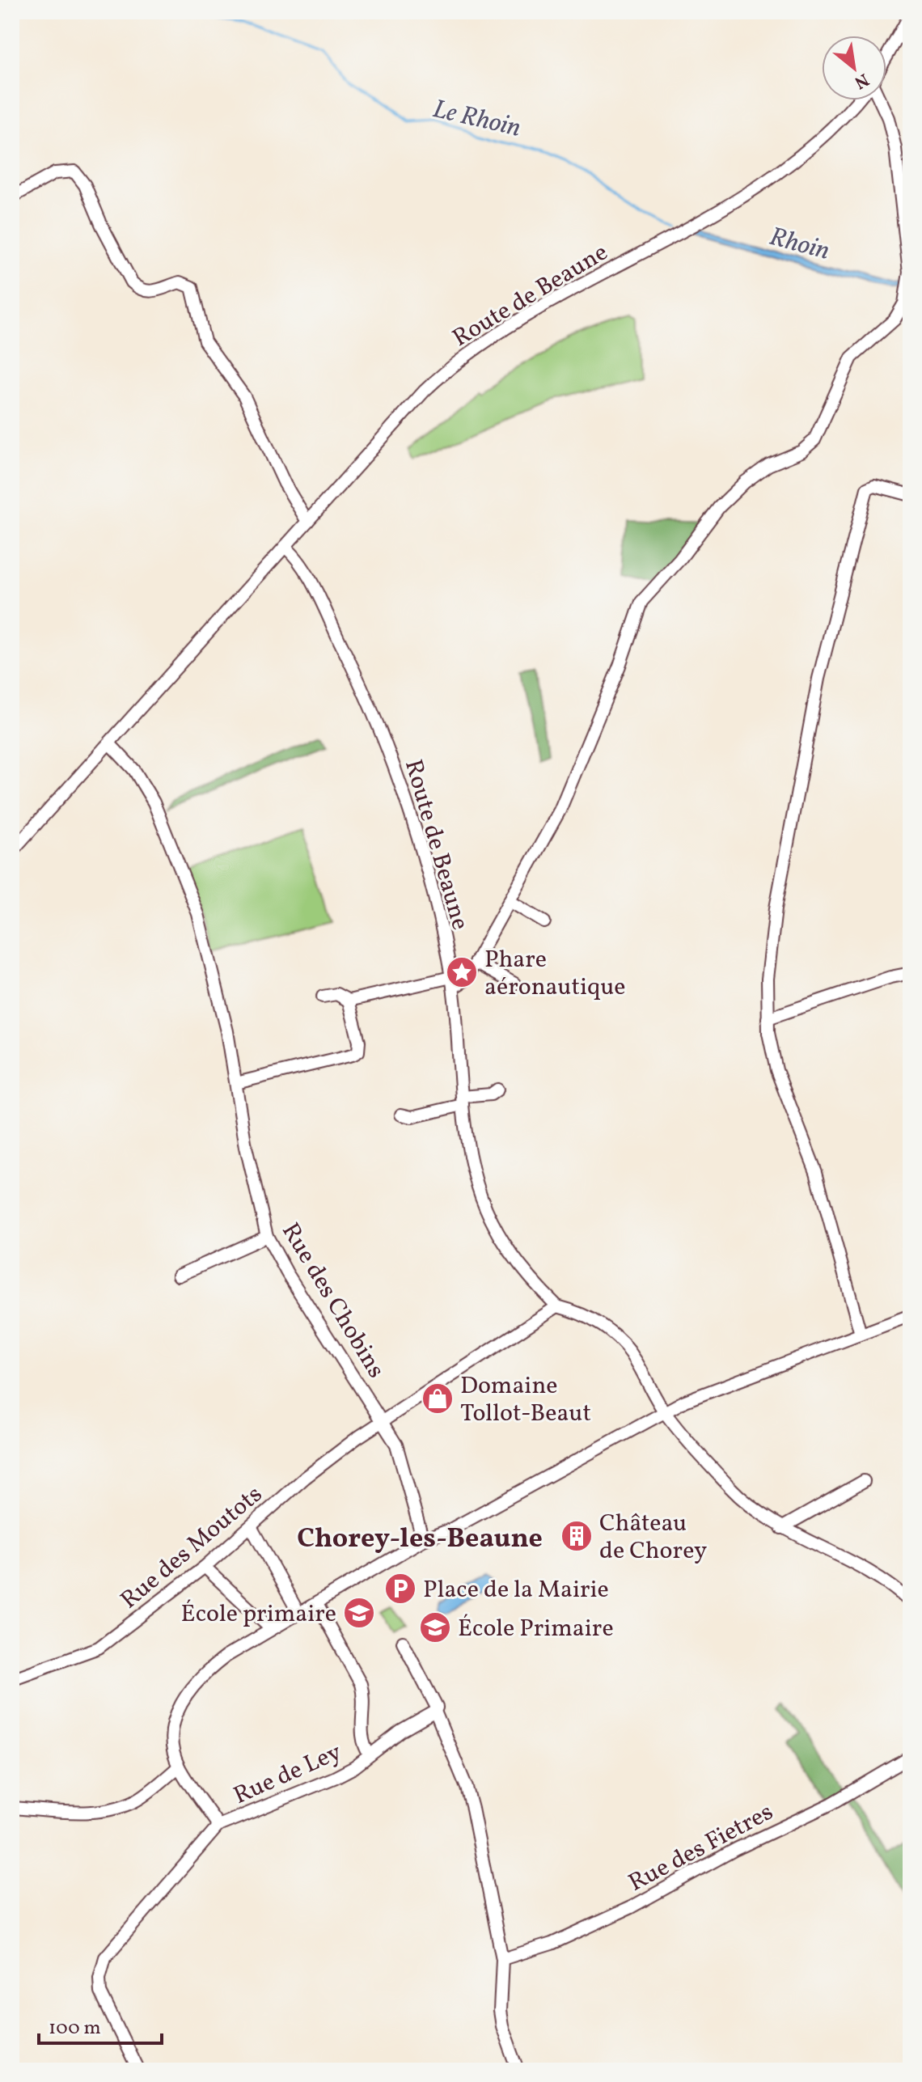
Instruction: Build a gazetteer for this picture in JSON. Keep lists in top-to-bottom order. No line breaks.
{"streets":{"street":["Route de Beaune","Rue des Chobins","Rue des Moutots","Rue de Ley","Rue des Fietres"]},"crossings":[["Route de Beaune","Rue des Chobins"],["Route de Beaune","Rue des Moutots"],["Rue des Chobins","Rue des Moutots"]],"districts":["Chorey-les-Beaune"],"water":["Le Rhoin","Rhoin"],"places":{"place":["Phare aéronautique"],"shop":["Domaine Tollot-Beaut"],"building":["Château de Chorey"],"parking":["Place de la Mairie"],"school or university":["École primaire","École Primaire"]},"scale_bar":"100 m","north":"bottom right"}
